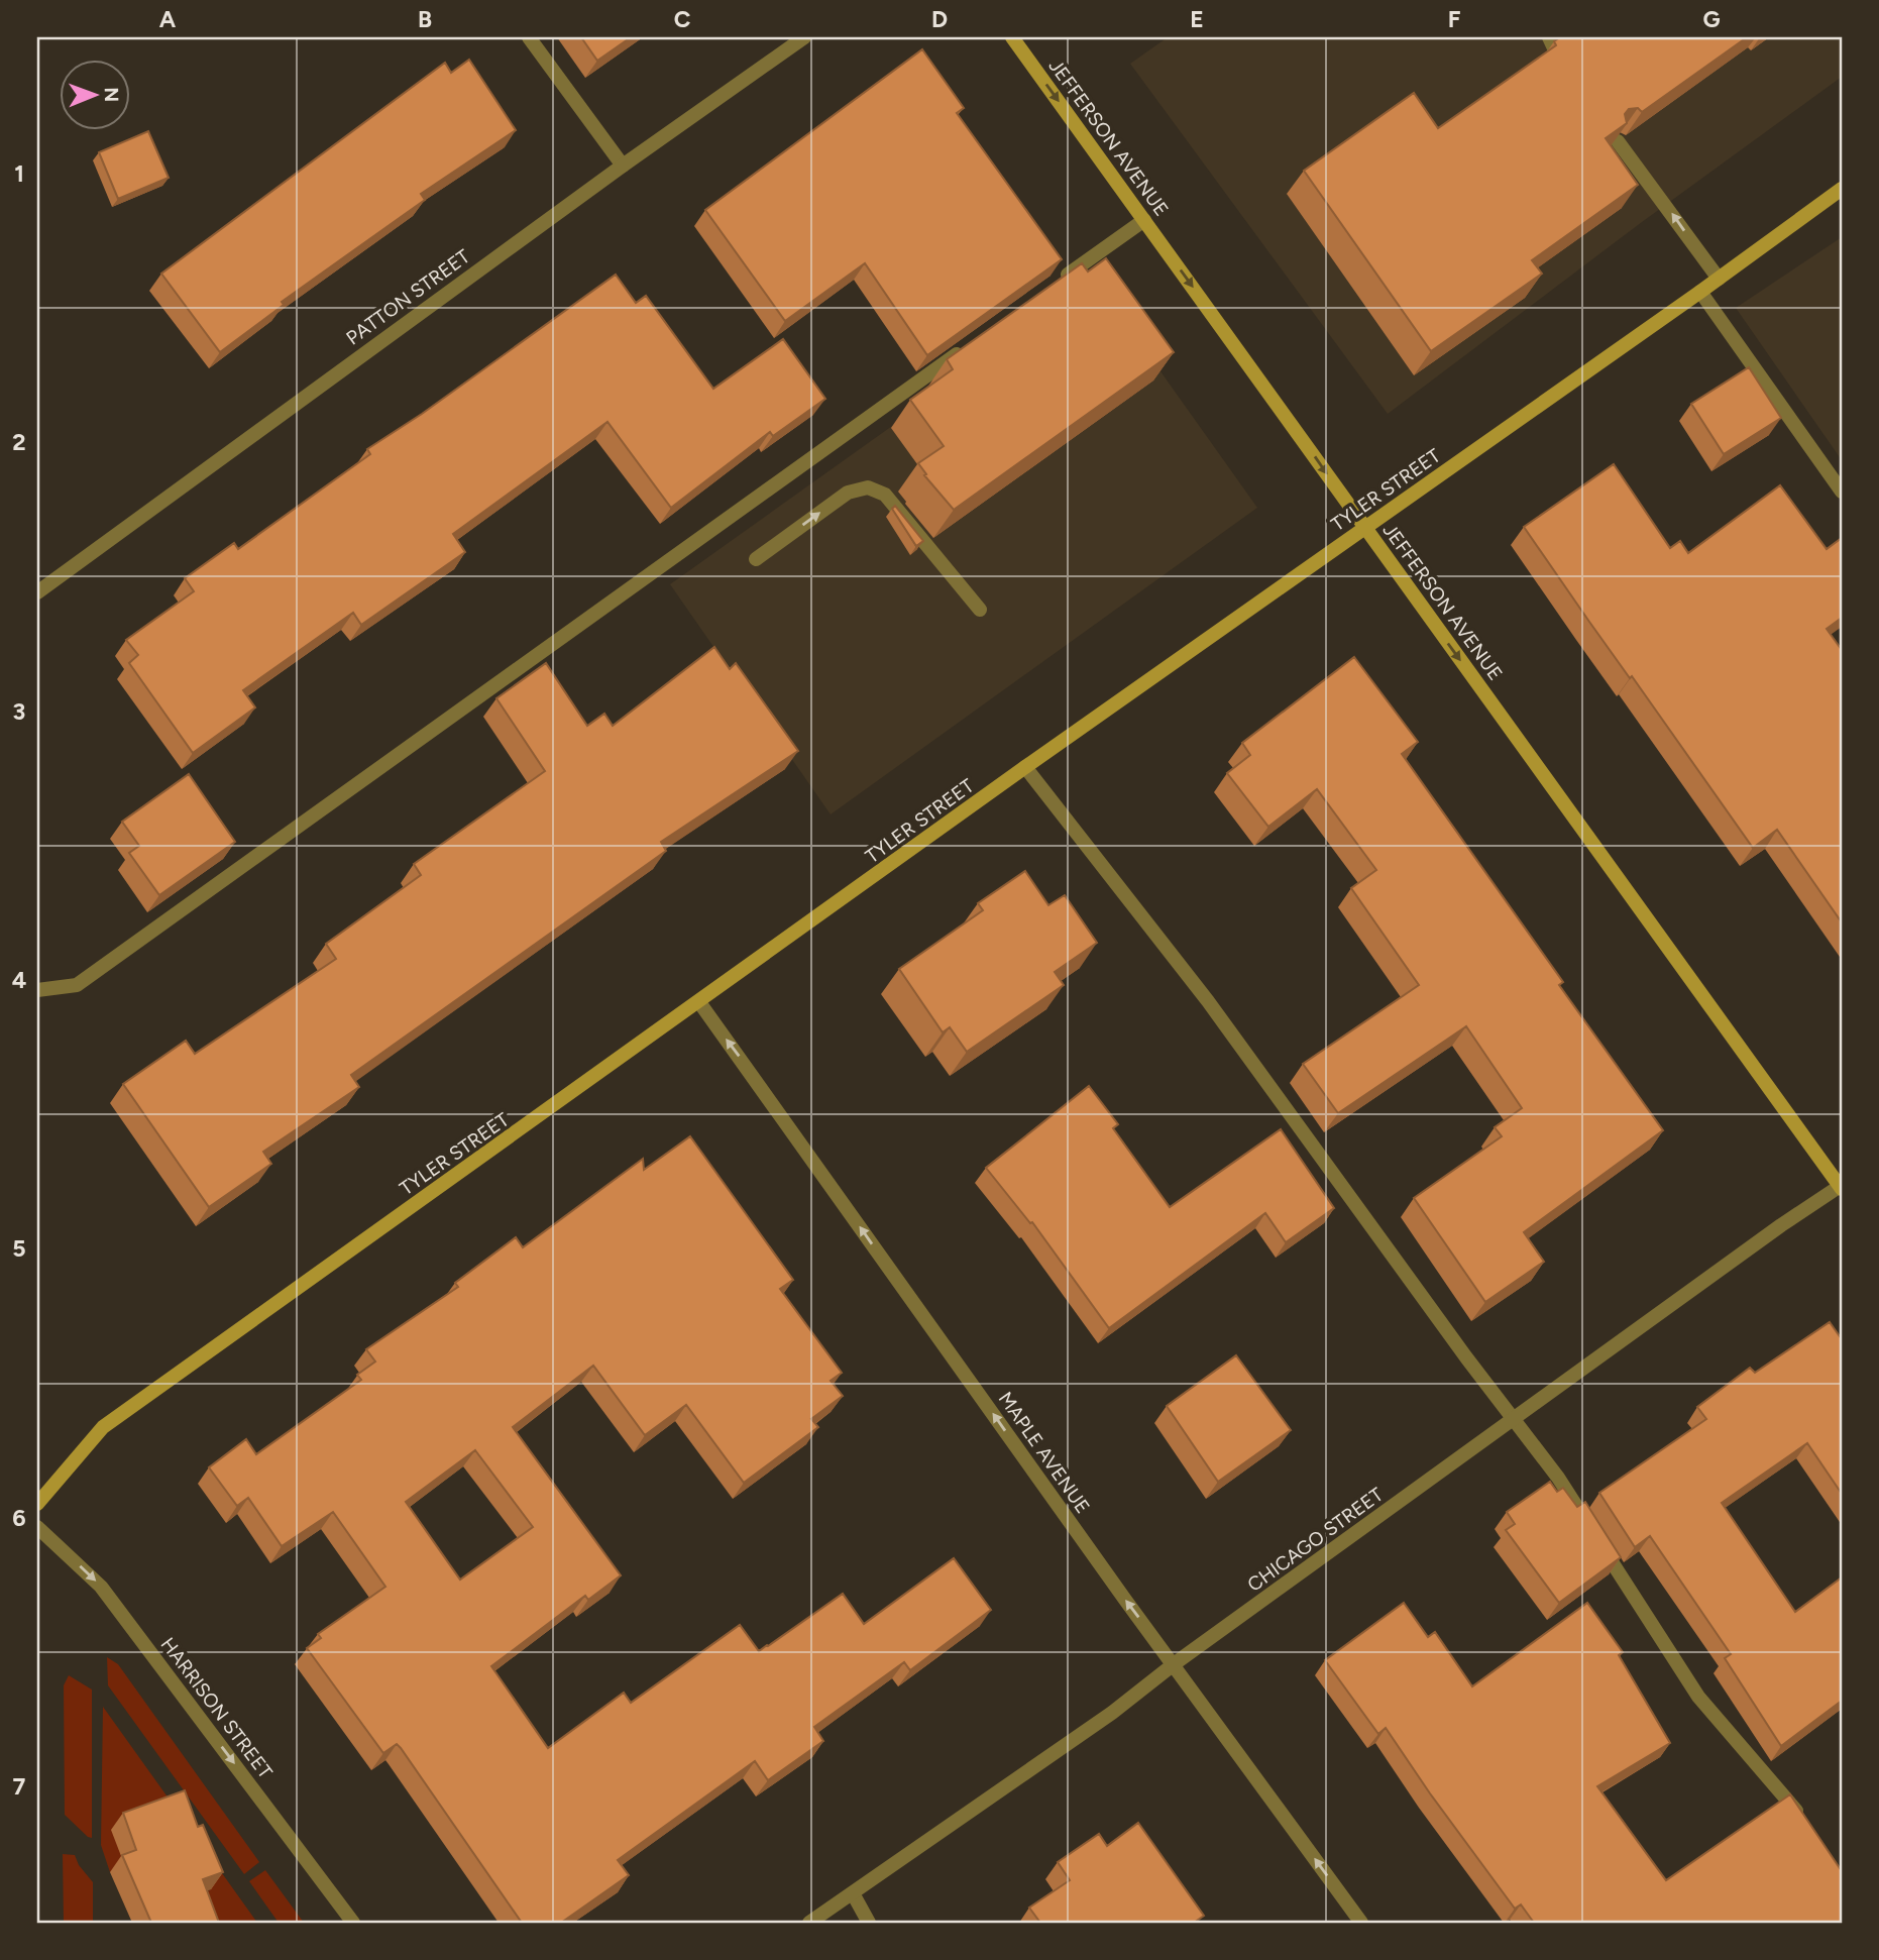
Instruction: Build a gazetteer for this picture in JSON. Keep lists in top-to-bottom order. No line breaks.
{"streets":{"street":["JEFFERSON AVENUE","PATTON STREET","TYLER STREET","MAPLE AVENUE","CHICAGO STREET","HARRISON STREET"]},"crossings":[["JEFFERSON AVENUE","TYLER STREET"],["JEFFERSON AVENUE","CHICAGO STREET"],["TYLER STREET","MAPLE AVENUE"],["MAPLE AVENUE","CHICAGO STREET"]],"one_way":["JEFFERSON AVENUE","MAPLE AVENUE","HARRISON STREET"],"north":"right","grid":{"columns":["A","B","C","D","E","F","G"],"rows":["1","2","3","4","5","6","7"]}}
